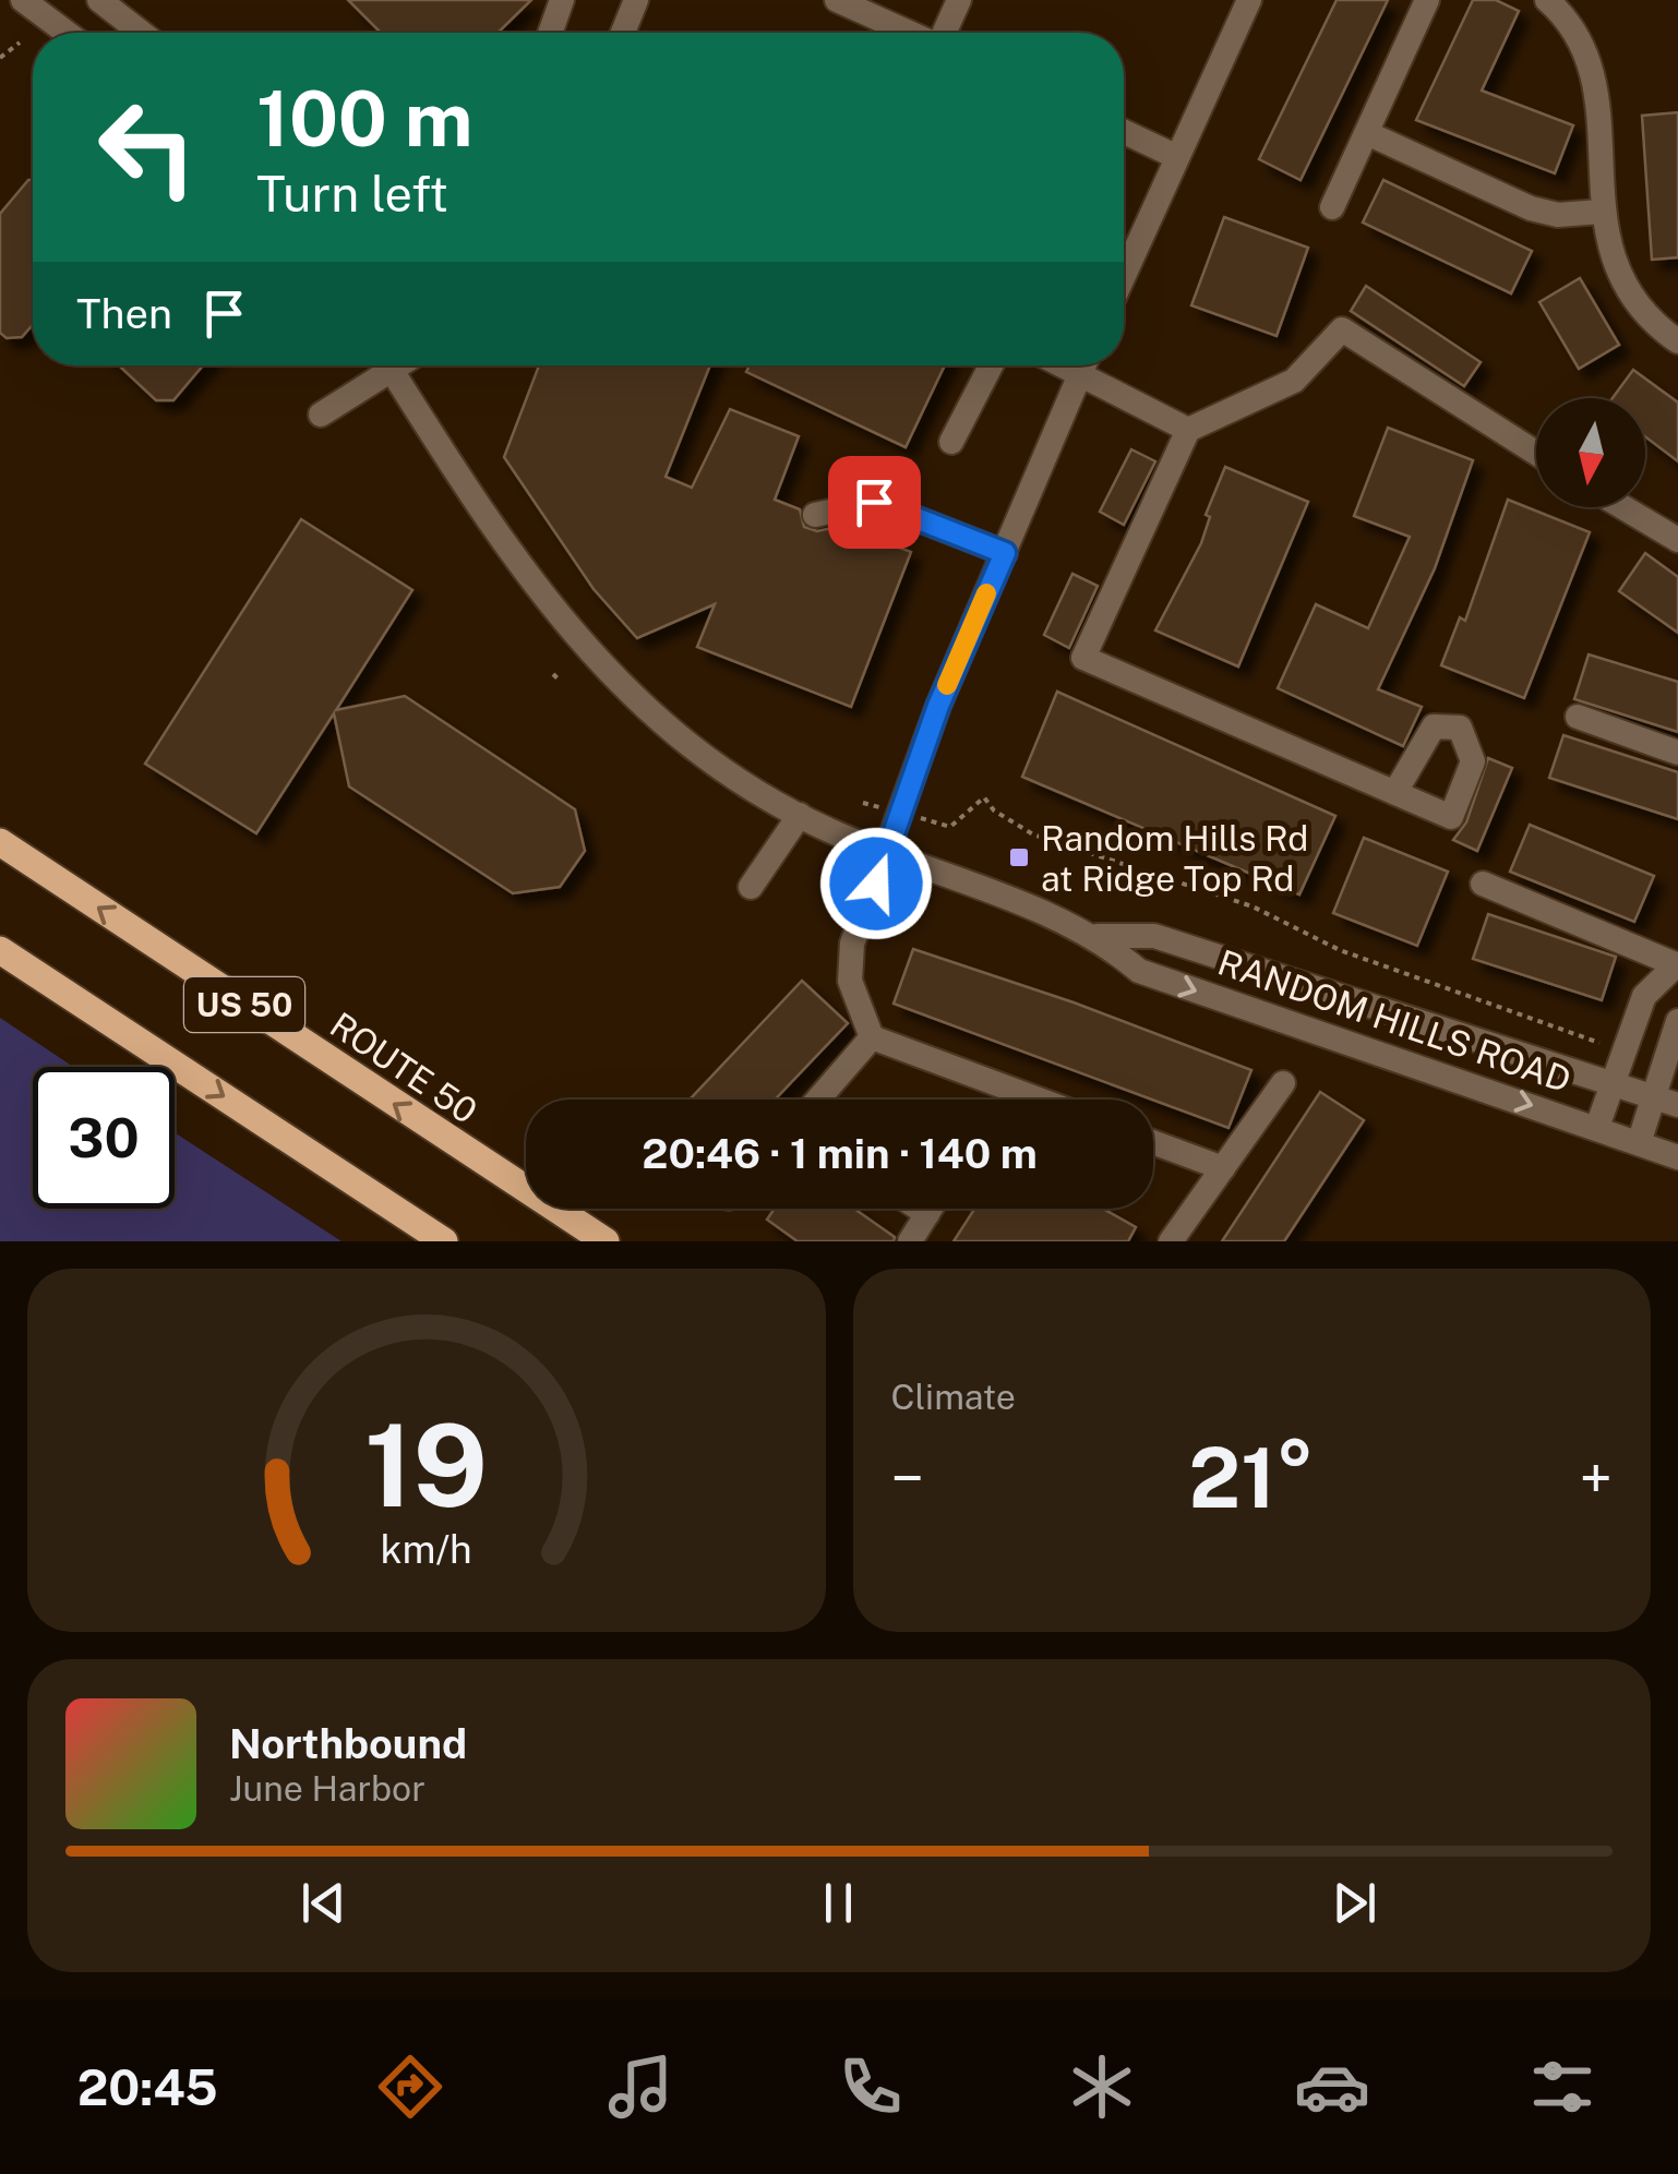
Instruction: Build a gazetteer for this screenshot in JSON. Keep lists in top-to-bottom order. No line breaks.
{"streets":{"main road":["US 50","ROUTE 50"],"street":["RANDOM HILLS ROAD"]},"places":{"transit":["Random Hills Rd at Ridge Top Rd"]},"north":"bottom","page":{"turn":["100 m","Turn left"],"then":"Then","limit":"30","trip":"20:46 · 1 min · 140 m","tile":"Climate","heat":["−","21°","+"],"song":["Northbound","June Harbor"],"tabs":"20:45","gauge":["19","km/h"]}}
